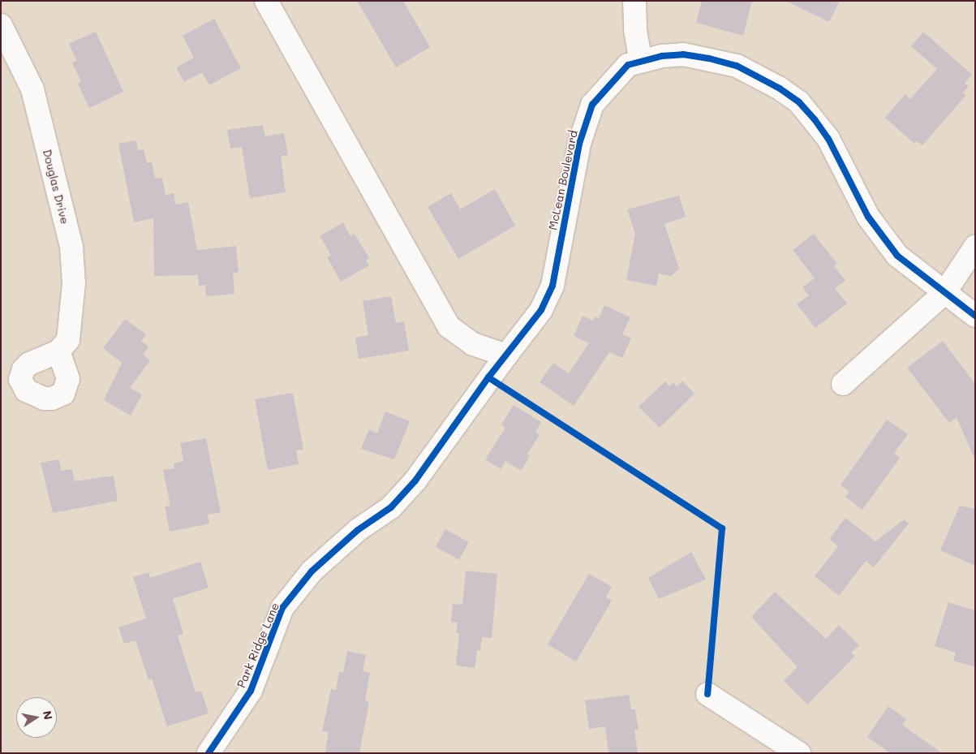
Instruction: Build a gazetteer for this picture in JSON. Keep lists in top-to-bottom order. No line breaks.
{"streets":{"street":["McLean Boulevard","Douglas Drive","Park Ridge Lane"]},"crossings":[["McLean Boulevard","Park Ridge Lane"]],"north":"right"}
